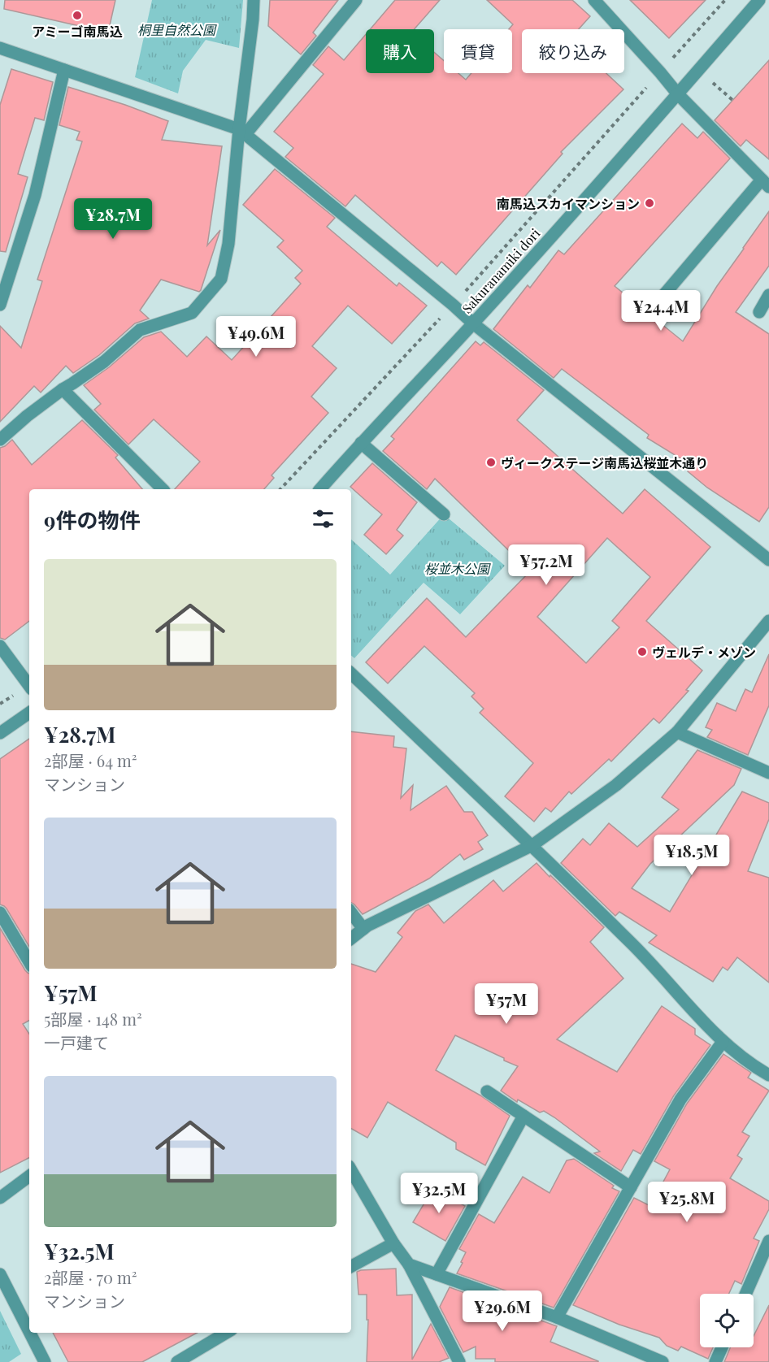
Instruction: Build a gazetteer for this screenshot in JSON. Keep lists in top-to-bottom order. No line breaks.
{"streets":{"street":["Sakuranamiki dori"]},"parks":["桐里自然公園","桜並木公園"],"places":["アミーゴ南馬込","南馬込スカイマンション","ヴィークステージ南馬込桜並木通り","ヴェルデ・メゾン"],"page":{"chip":["購入","賃貸","絞り込み"],"price":["¥28.7M","¥24.4M","¥49.6M","¥57.2M","¥18.5M","¥57M","¥32.5M","¥25.8M","¥29.6M"],"heading":"9件の物件","list":[{"name":"¥28.7M","note":"2部屋 · 64 m² · マンション"},{"name":"¥57M","note":"5部屋 · 148 m² · 一戸建て"},{"name":"¥32.5M","note":"2部屋 · 70 m² · マンション"}]}}
